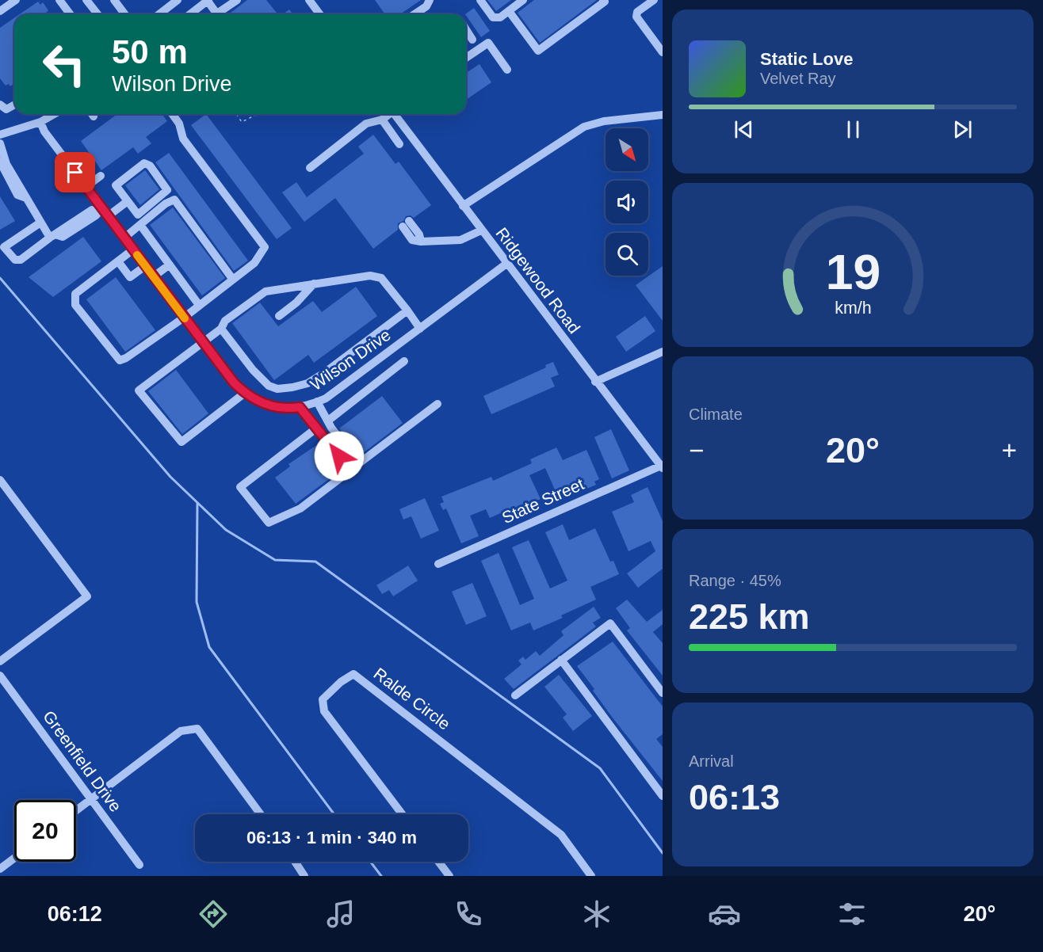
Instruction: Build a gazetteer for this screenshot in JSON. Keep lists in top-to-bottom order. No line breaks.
{"streets":{"street":["Ridgewood Road","Wilson Drive","State Street","Ralde Circle","Greenfield Drive"]},"crossings":[["Ridgewood Road","Wilson Drive"],["Ridgewood Road","State Street"]],"north":"bottom right","page":{"turn":["50 m","Wilson Drive"],"song":["Static Love","Velvet Ray"],"tile":["Climate",["Range · 45%","225 km"],["Arrival","06:13"]],"heat":["−","20°","+"],"limit":"20","trip":"06:13 · 1 min · 340 m","tabs":["06:12","20°"],"gauge":["19","km/h"]}}
